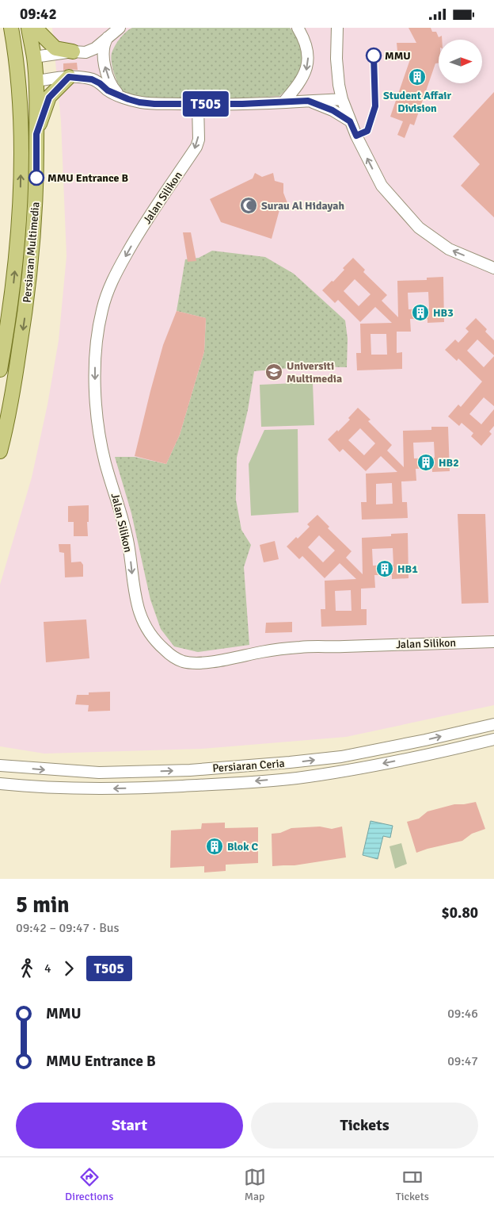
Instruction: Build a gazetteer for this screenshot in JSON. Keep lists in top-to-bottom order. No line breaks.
{"streets":{"main road":["Persiaran Multimedia"],"street":["Jalan Silikon","Persiaran Ceria"]},"places":{"other":["MMU","MMU Entrance B"],"building":["Student Affair Division","HB3","HB2","HB1","Blok C"],"mosque":["Surau Al Hidayah"],"school or university":["Universiti Multimedia"]},"lines":["bus line T505"],"north":"right","page":{"status":"09:42","on_map":"T505","heading":["5 min","09:42 – 09:47 · Bus","$0.80"],"legs":["4","T505"],"list":[{"name":"MMU","value":"09:46"},{"name":"MMU Entrance B","value":"09:47"}],"buttons":["Start","Tickets"],"tabs":["Directions","Map","Tickets"]}}
